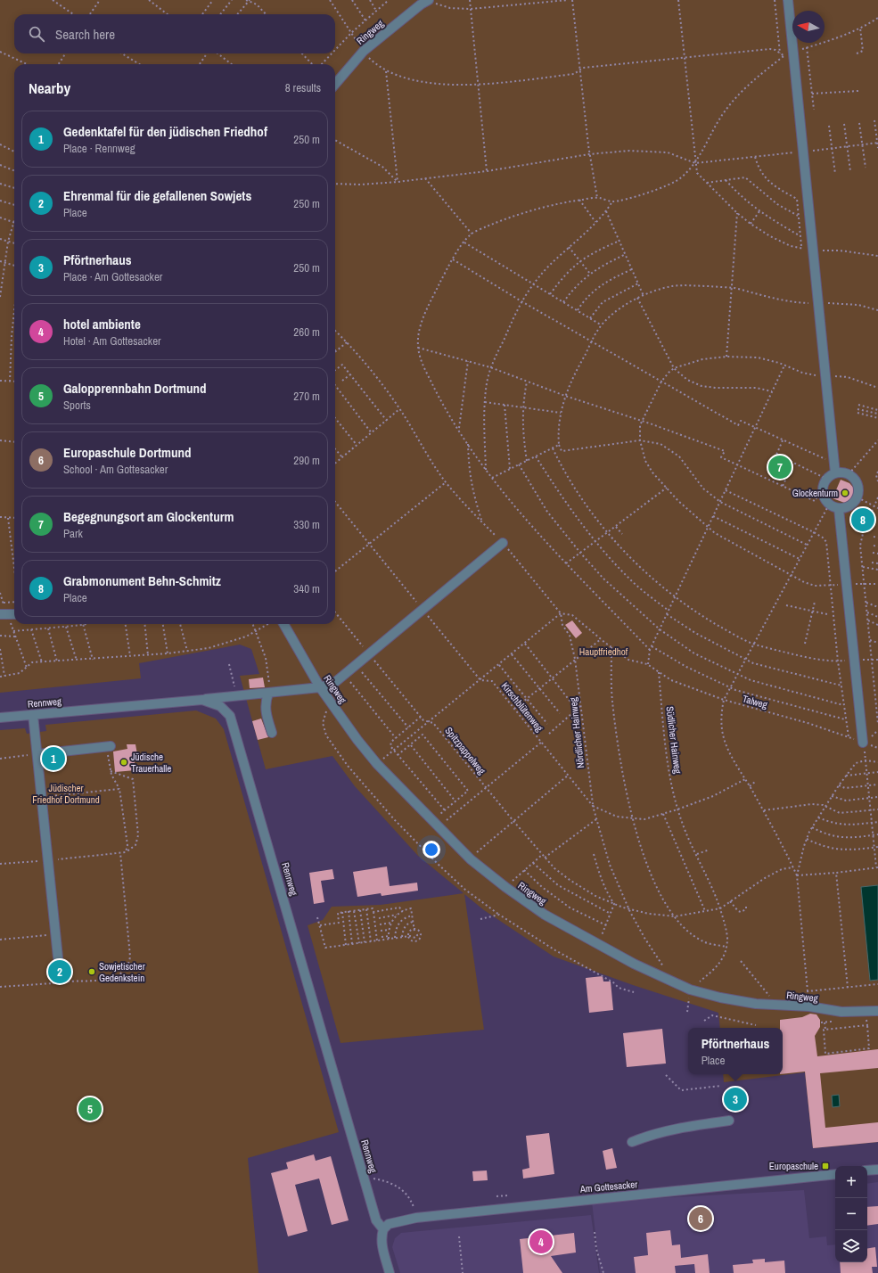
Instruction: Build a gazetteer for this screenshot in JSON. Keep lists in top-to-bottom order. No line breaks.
{"streets":{"street":["Ringweg","Rennweg","Am Gottesacker"],"path":["Talweg","Kirschblütenweg","Nördlicher Hainweg","Südlicher Hainweg","Spitzpappelweg"]},"crossings":[["Ringweg","Nördlicher Hainweg"],["Talweg","Südlicher Hainweg"],["Rennweg","Am Gottesacker"],["Kirschblütenweg","Nördlicher Hainweg"],["Nördlicher Hainweg","Spitzpappelweg"],["Südlicher Hainweg","Spitzpappelweg"]],"parks":["Hauptfriedhof","Jüdischer Friedhof Dortmund"],"places":{"other":["Glockenturm","Jüdische Trauerhalle","Sowjetischer Gedenkstein"],"transit":["Europaschule"]},"north":"left","page":{"search":"Search here","heading":["Nearby","8 results"],"list":[{"mark":"1","name":"Gedenktafel für den jüdischen Friedhof","note":"Place · Rennweg","value":"250 m"},{"mark":"2","name":"Ehrenmal für die gefallenen Sowjets","note":"Place","value":"250 m"},{"mark":"3","name":"Pförtnerhaus","note":"Place · Am Gottesacker","value":"250 m"},{"mark":"4","name":"hotel ambiente","note":"Hotel · Am Gottesacker","value":"260 m"},{"mark":"5","name":"Galopprennbahn Dortmund","note":"Sports","value":"270 m"},{"mark":"6","name":"Europaschule Dortmund","note":"School · Am Gottesacker","value":"290 m"},{"mark":"7","name":"Begegnungsort am Glockenturm","note":"Park","value":"330 m"},{"mark":"8","name":"Grabmonument Behn-Schmitz","note":"Place","value":"340 m"}],"pins":["7","8","1","2","3","5","6","4"],"popup":["Pförtnerhaus","Place"],"map_buttons":["+","−"]}}
